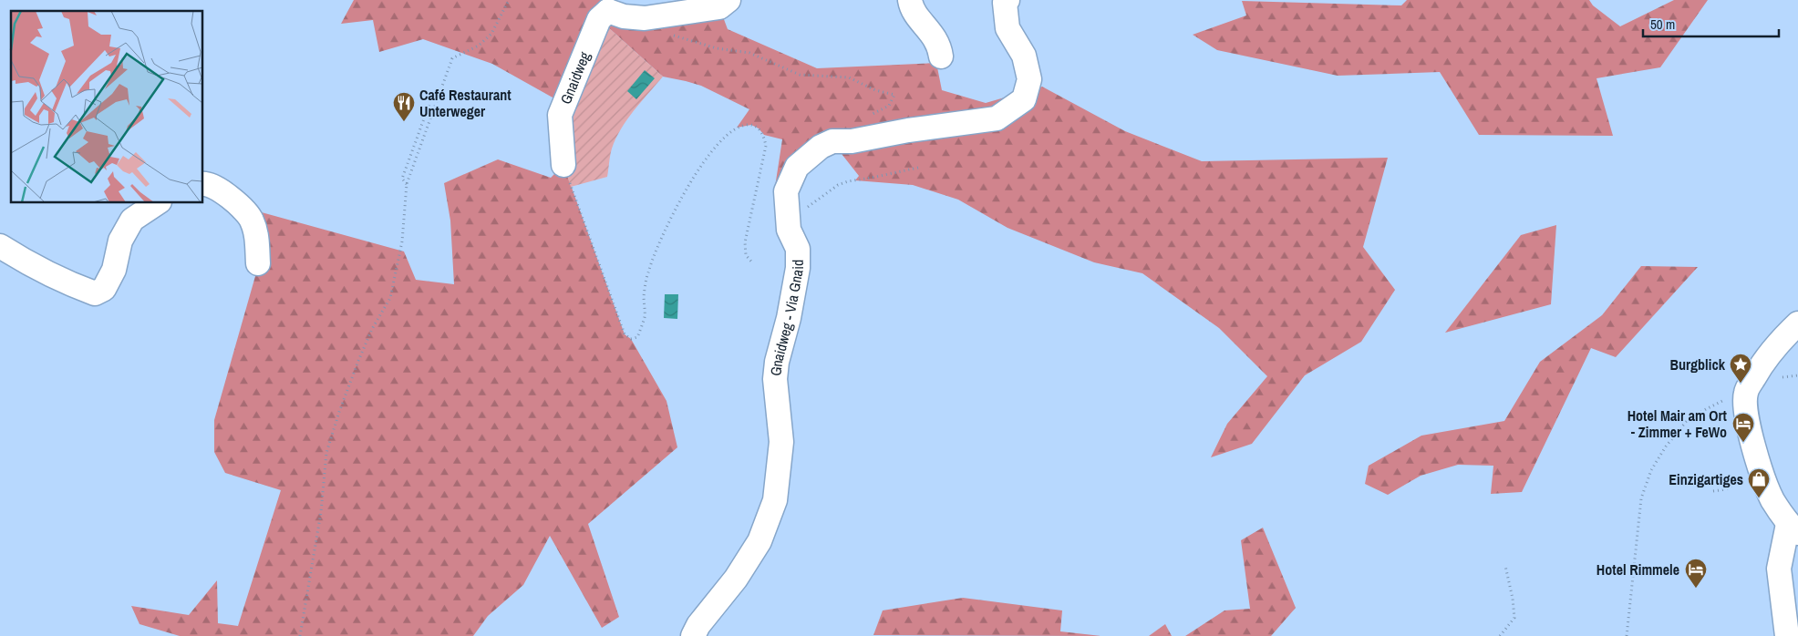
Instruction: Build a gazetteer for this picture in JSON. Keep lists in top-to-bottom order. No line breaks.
{"streets":{"street":["Gnaidweg","Gnaidweg - Via Gnaid"]},"places":{"restaurant":["Café Restaurant Unterweger"],"place":["Burgblick"],"hotel":["Hotel Mair am Ort - Zimmer + FeWo","Hotel Rimmele"],"shop":["Einzigartiges"]},"scale_bar":"50 m"}
